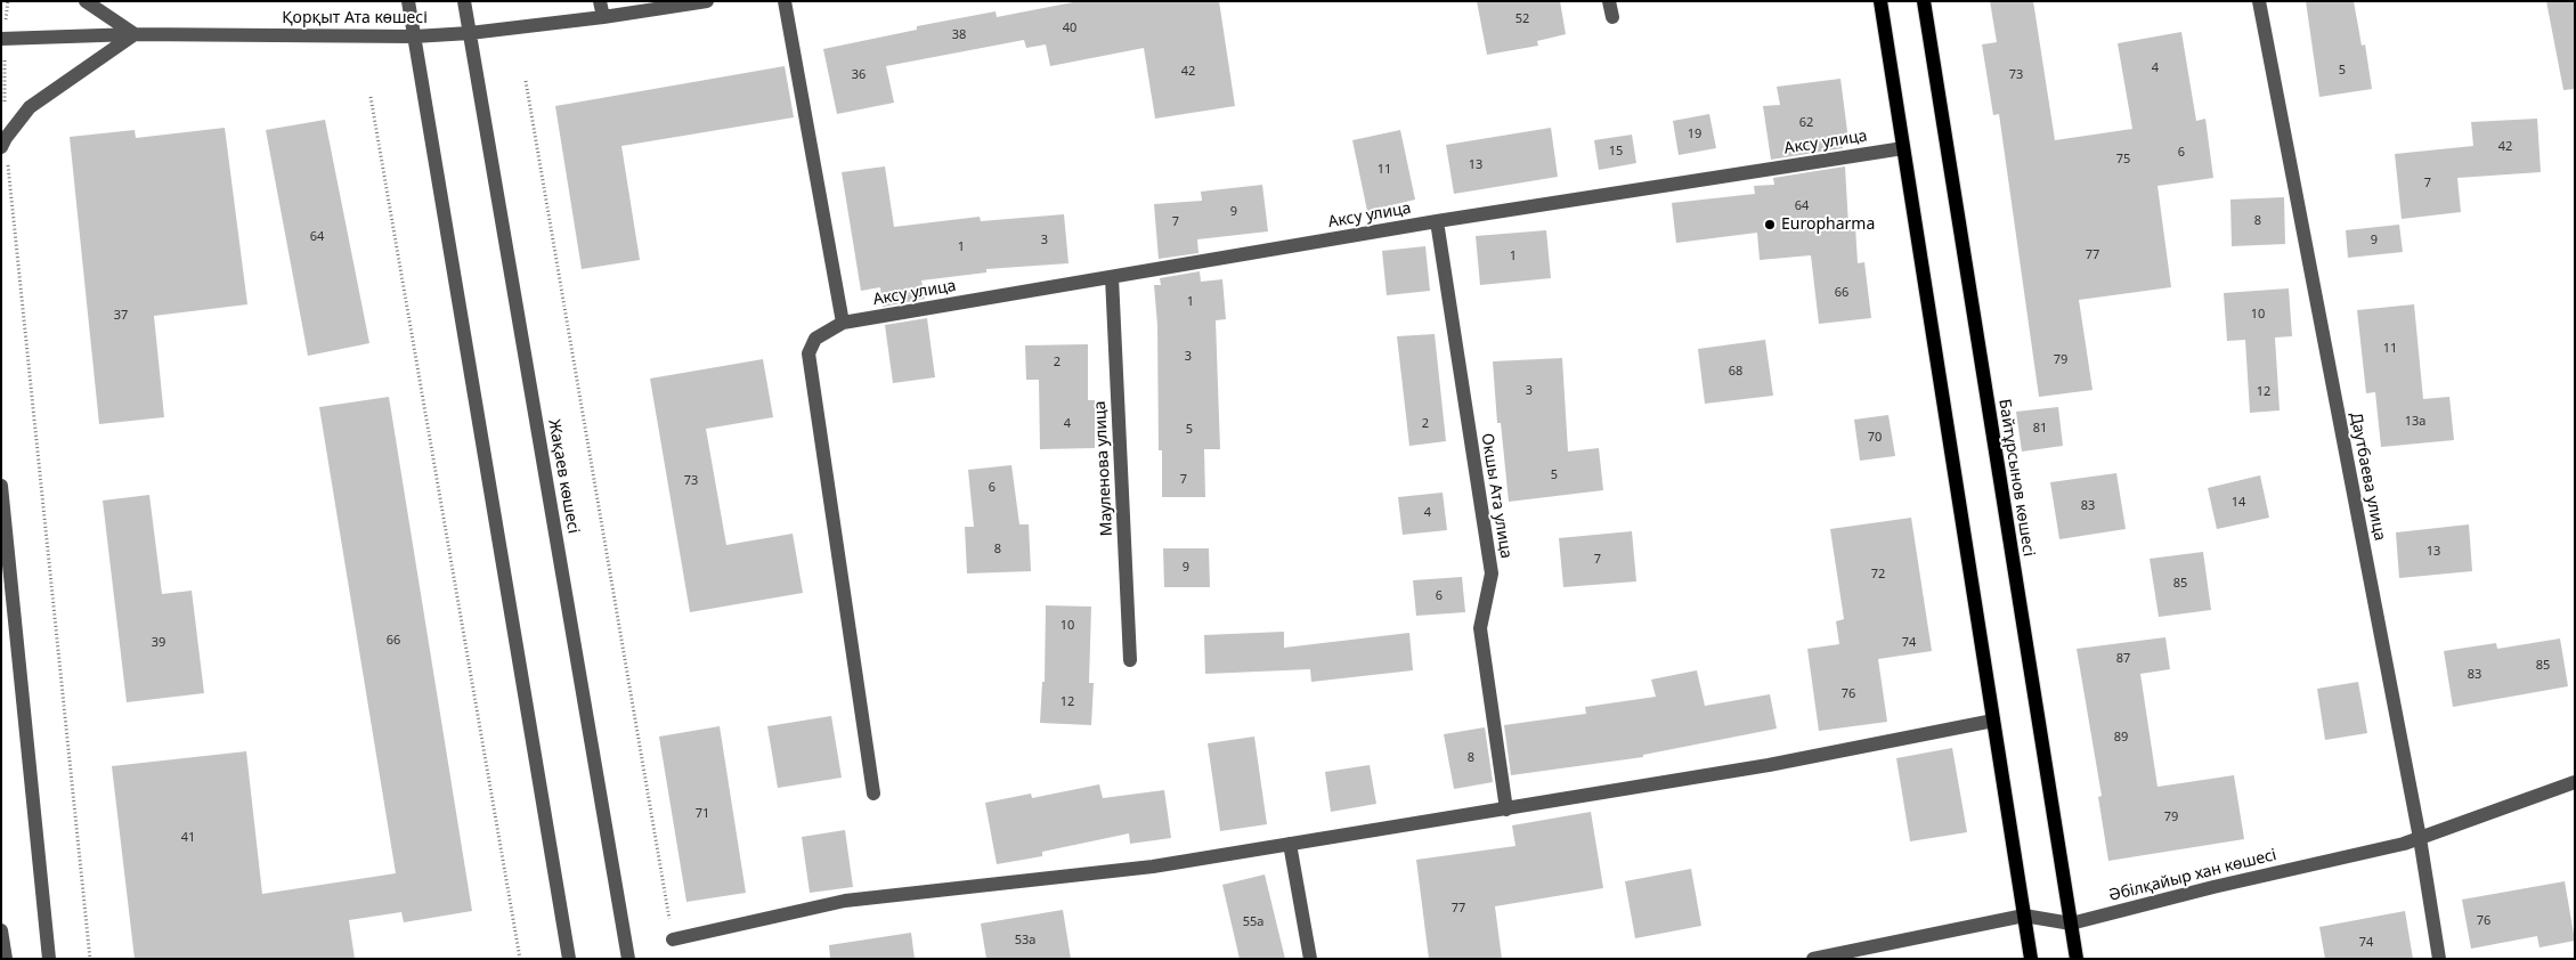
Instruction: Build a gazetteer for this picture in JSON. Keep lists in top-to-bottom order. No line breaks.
{"streets":{"main road":["Байтұрсынов көшесі"],"street":["Қорқыт Ата көшесі","Аксу улица","Мауленова улица","Жақаев көшесі","Даутбаева улица","Окшы Ата улица","Әбілқайыр хан көшесі"]},"crossings":[["Қорқыт Ата көшесі","Жақаев көшесі"],["Аксу улица","Мауленова улица"],["Аксу улица","Окшы Ата улица"],["Даутбаева улица","Әбілқайыр хан көшесі"],["Байтұрсынов көшесі","Әбілқайыр хан көшесі"]],"places":["Europharma"],"house_numbers":["52","40","38","4","5","42","36","73","62","19","42","15","6","75","13","11","7","64","9","8","7","64","3","9","1","77","1","66","1","10","37","11","3","79","2","68","3","12","13а","4","2","81","5","70","5","7","73","6","14","83","4","8","13","7","9","72","85","6","10","66","39","74","87","85","83","76","12","89","8","71","79","41","77","76","55а","53а","74"]}
